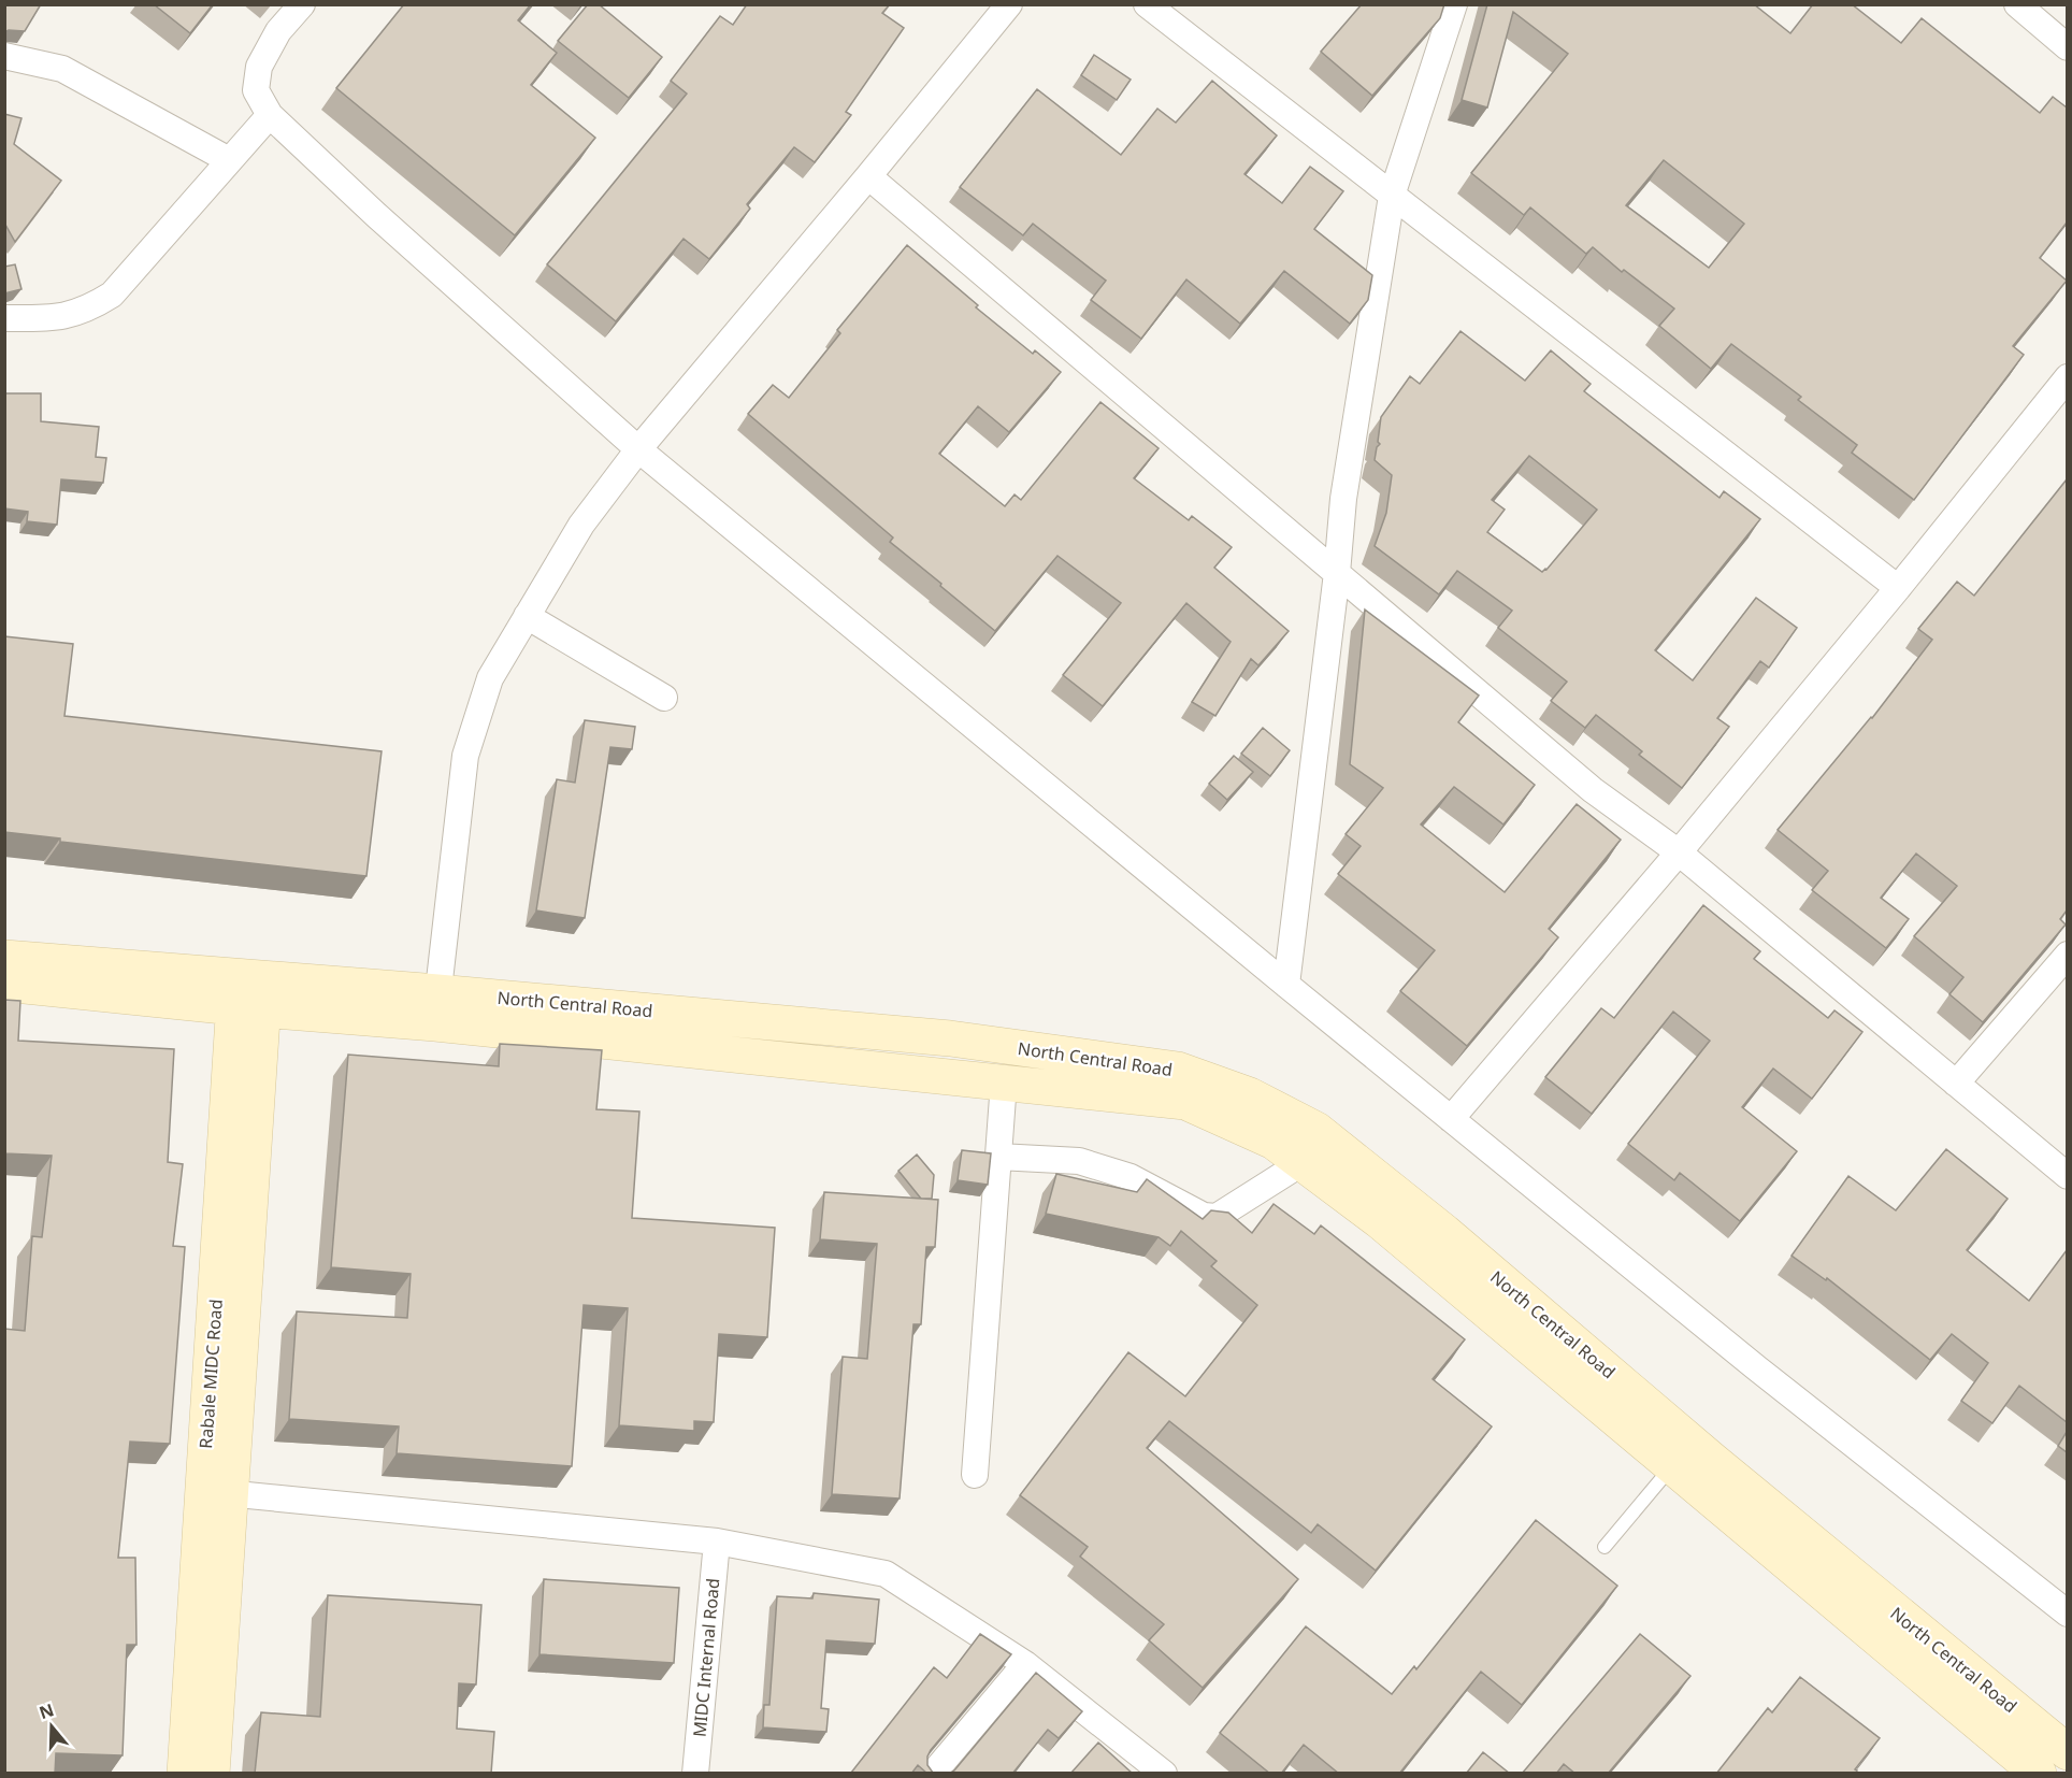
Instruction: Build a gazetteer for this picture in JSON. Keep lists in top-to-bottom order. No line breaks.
{"streets":{"main road":["North Central Road","Rabale MIDC Road"],"street":["MIDC Internal Road"]},"crossings":[["North Central Road","Rabale MIDC Road"]],"north":"top"}
